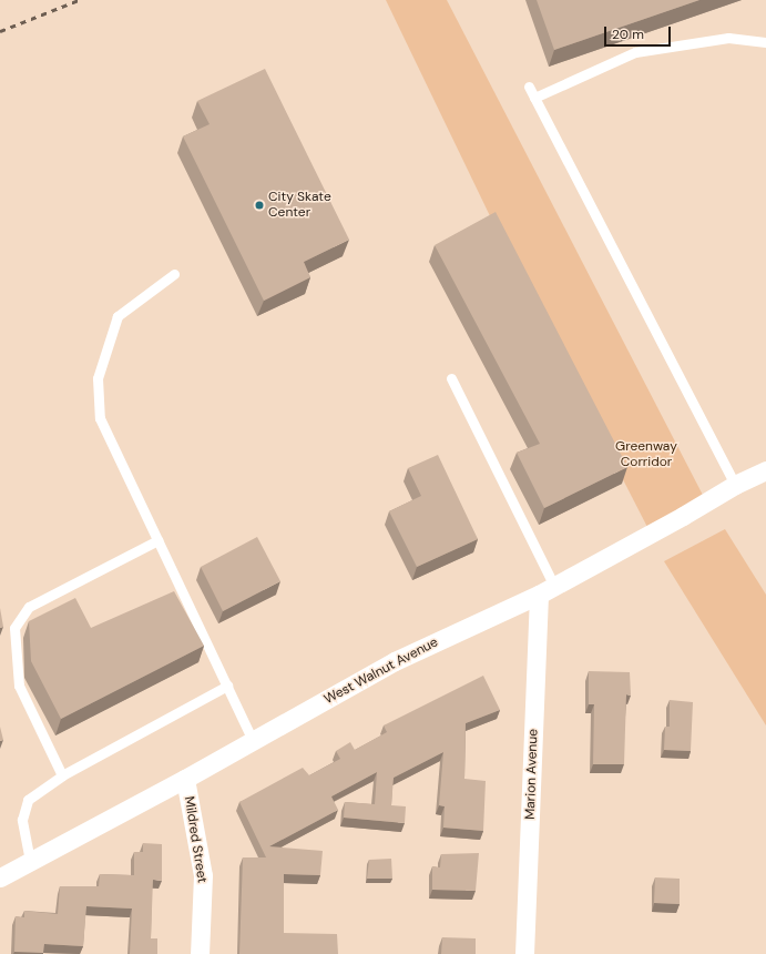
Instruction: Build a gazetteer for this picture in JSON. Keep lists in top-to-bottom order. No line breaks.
{"streets":{"street":["West Walnut Avenue","Marion Avenue","Mildred Street"]},"crossings":[["West Walnut Avenue","Marion Avenue"],["West Walnut Avenue","Mildred Street"]],"parks":["Greenway Corridor"],"places":["City Skate Center"],"scale_bar":"20 m"}
